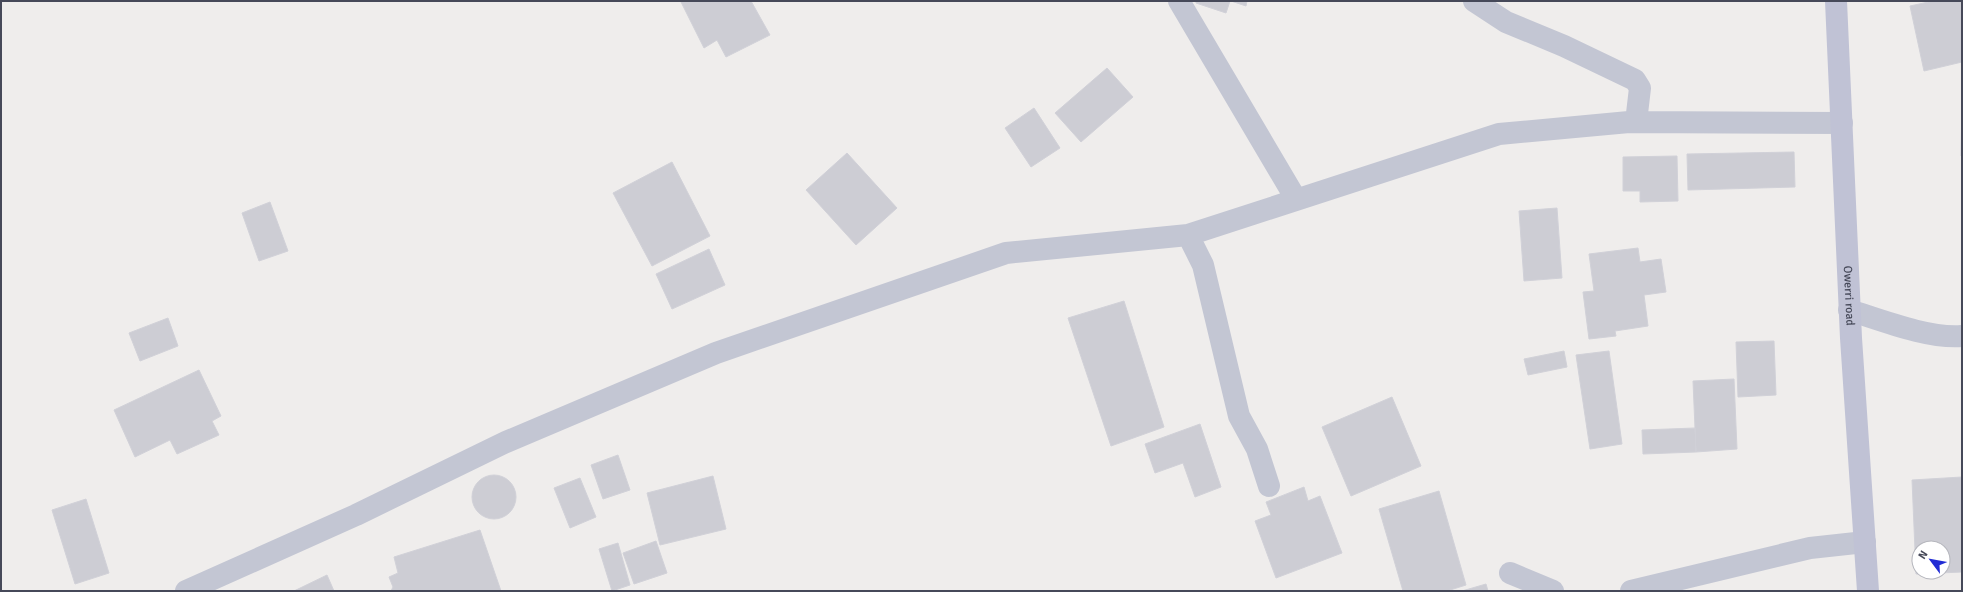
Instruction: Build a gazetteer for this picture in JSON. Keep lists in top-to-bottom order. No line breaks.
{"streets":{"main road":["Owerri road"]},"north":"top left"}
